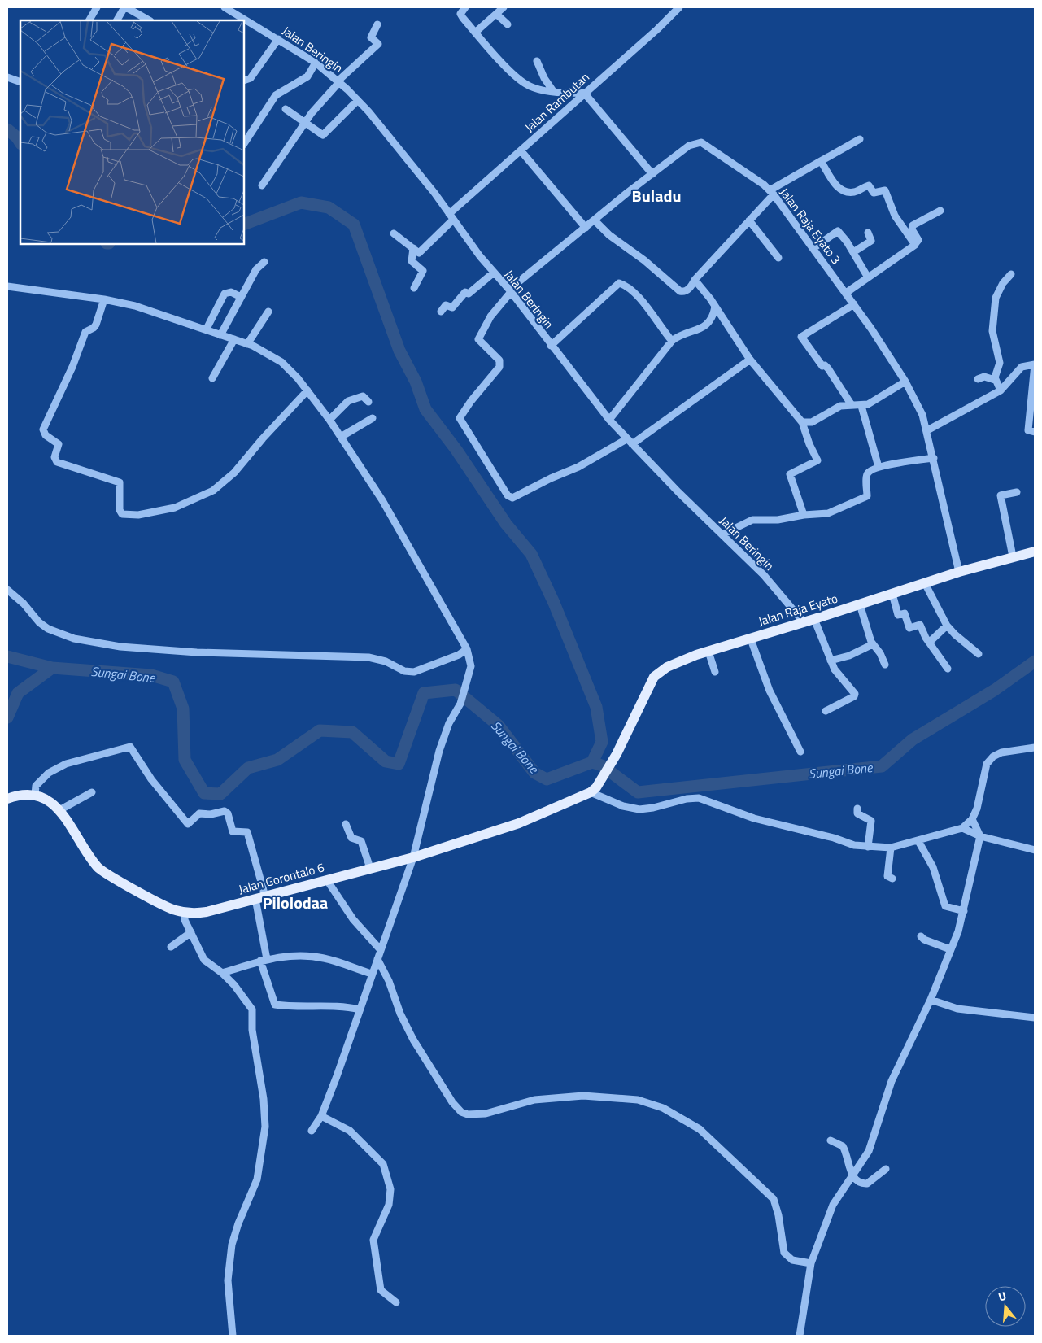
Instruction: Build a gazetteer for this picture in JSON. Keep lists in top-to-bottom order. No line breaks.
{"streets":{"main road":["Jalan Raja Eyato","Jalan Gorontalo 6"],"street":["Jalan Beringin","Jalan Rambutan","Jalan Raja Eyato 3"]},"crossings":[["Jalan Beringin","Jalan Rambutan"],["Jalan Beringin","Jalan Raja Eyato 3"],["Jalan Beringin","Jalan Raja Eyato"],["Jalan Raja Eyato 3","Jalan Raja Eyato"],["Jalan Raja Eyato","Jalan Gorontalo 6"]],"districts":["Buladu","Pilolodaa"],"water":["Sungai Bone"],"north":"top"}
